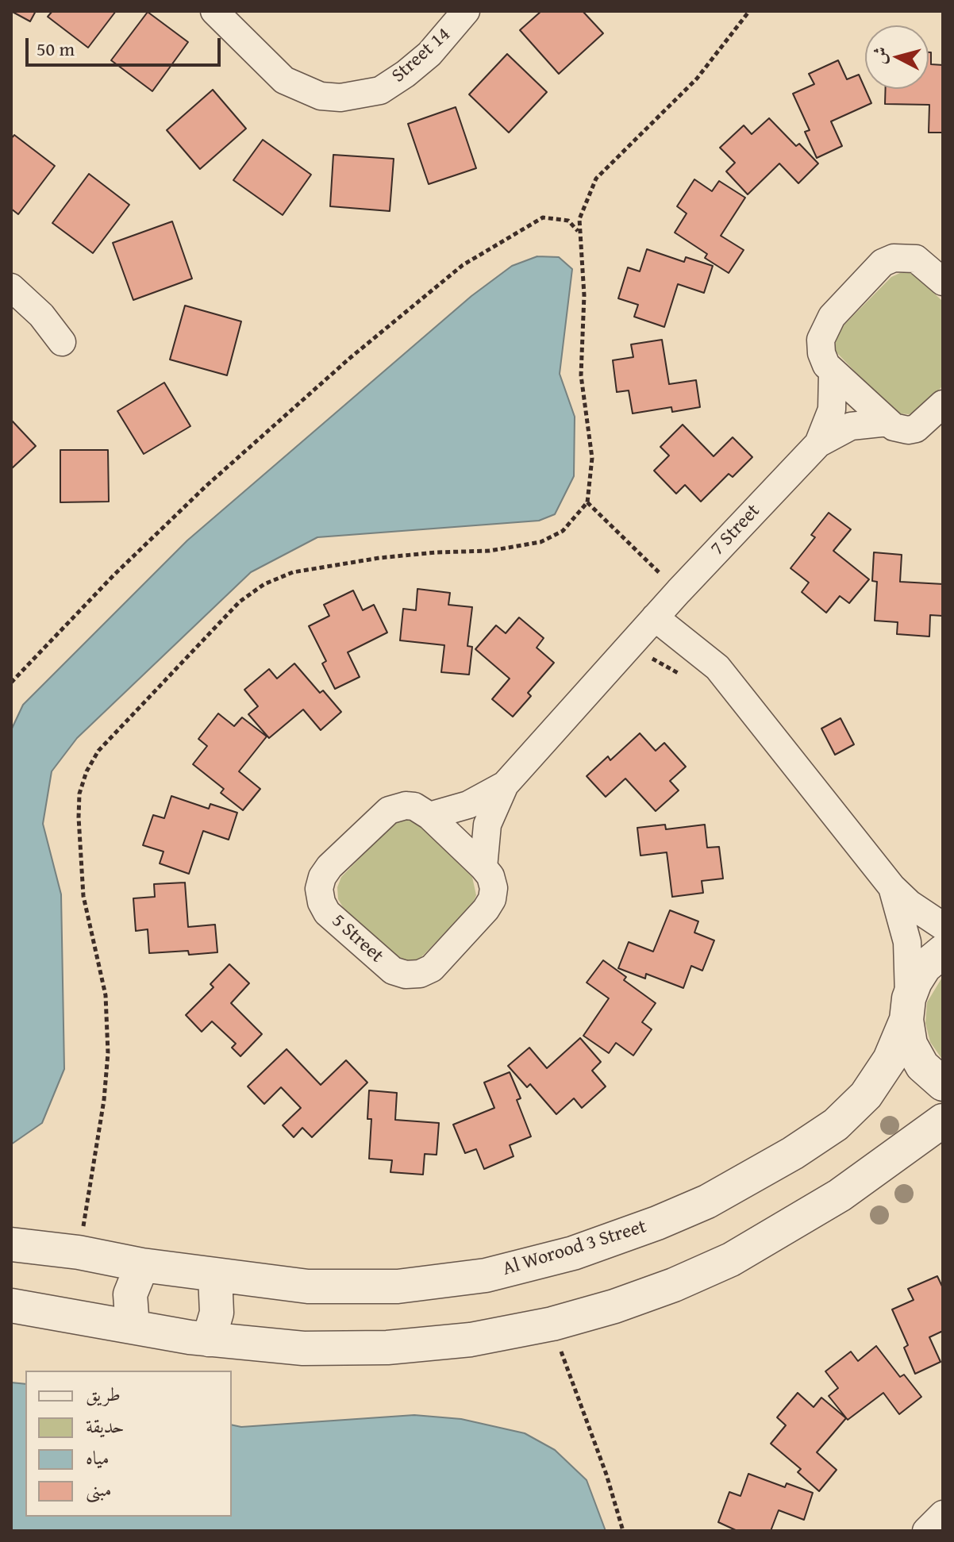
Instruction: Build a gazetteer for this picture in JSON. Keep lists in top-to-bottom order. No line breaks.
{"streets":{"street":["Street 14","7 Street","5 Street","Al Worood 3 Street"]},"crossings":[["7 Street","5 Street"]],"legend":["طريق","حديقة","مياه","مبنى"],"scale_bar":"50 m","north":"left"}
